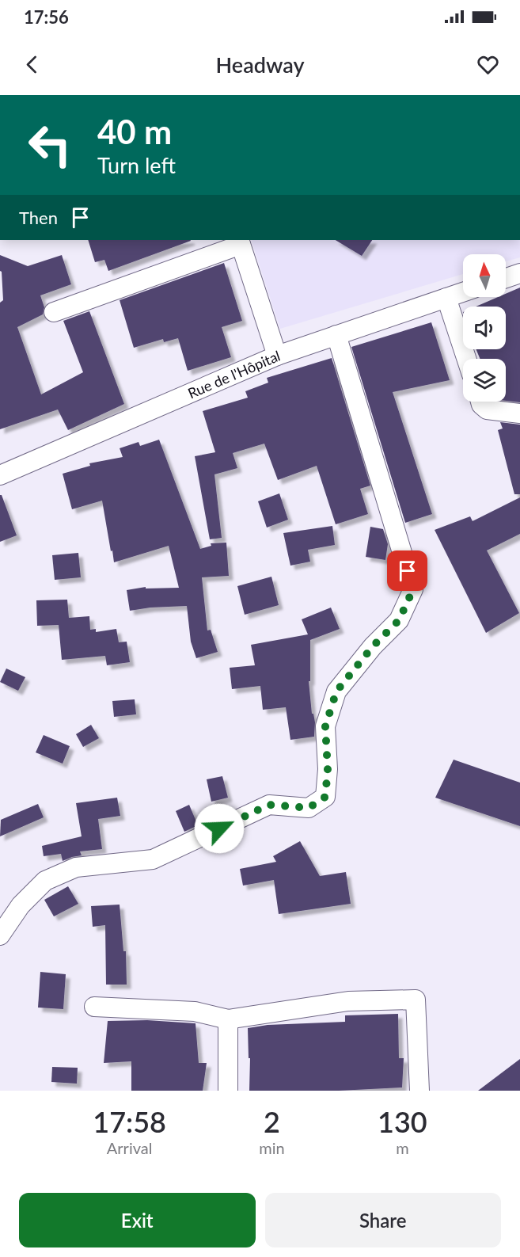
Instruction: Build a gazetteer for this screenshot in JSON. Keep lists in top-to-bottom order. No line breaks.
{"streets":{"street":["Rue de l'Hôpital"]},"north":"top","page":{"status":"17:56","header":"Headway","turn":["40 m","Turn left"],"then":"Then","eta":["17:58","Arrival","2","min","130","m"],"buttons":["Exit","Share"]}}
